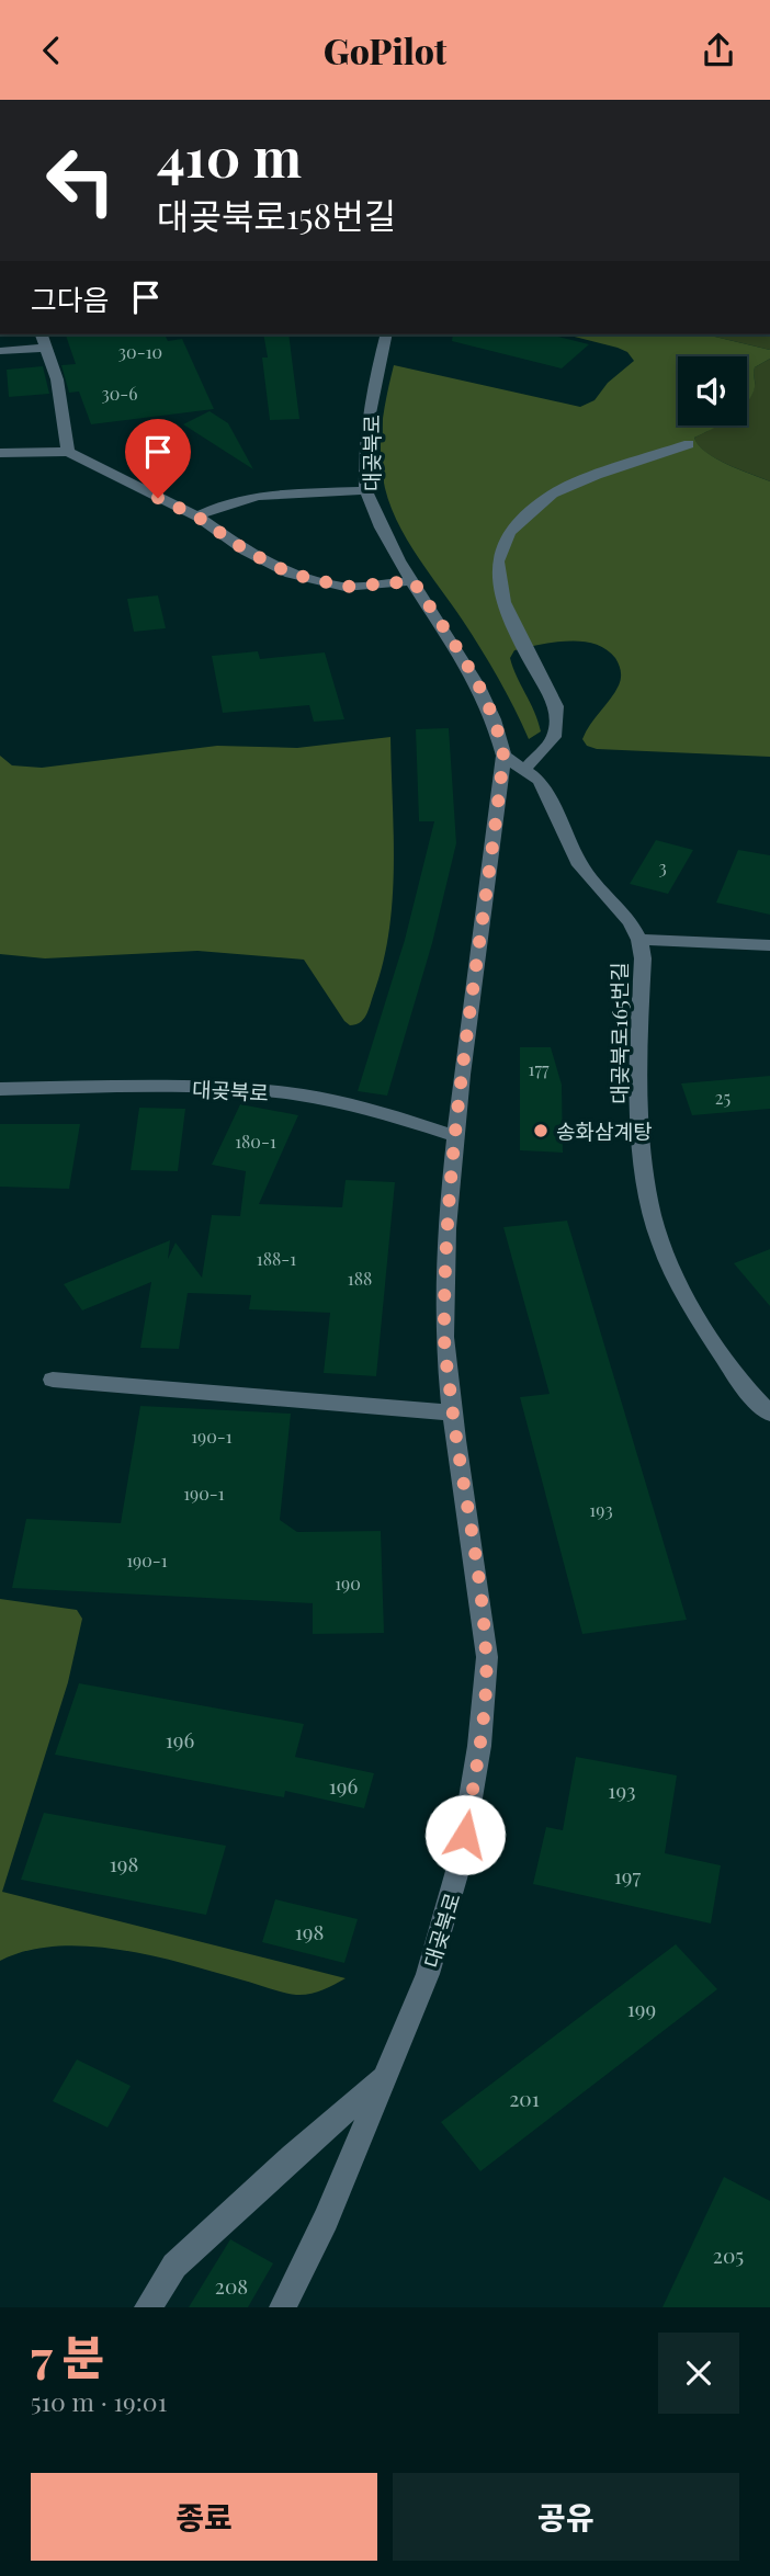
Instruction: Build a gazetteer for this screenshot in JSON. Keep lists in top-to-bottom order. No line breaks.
{"streets":{"street":["대곶북로","대곶북로165번길"]},"crossings":[["대곶북로","대곶북로165번길"]],"places":["송화삼계탕"],"house_numbers":["30-10","30-6","3","177","25","180-1","188-1","188","190-1","190-1","193","190-1","190","196","196","193","198","197","198","199","201","205","208"],"page":{"header":"GoPilot","turn":["410 m","대곶북로158번길"],"then":"그다음","heading":["7 분","510 m · 19:01"],"buttons":["종료","공유"]}}
